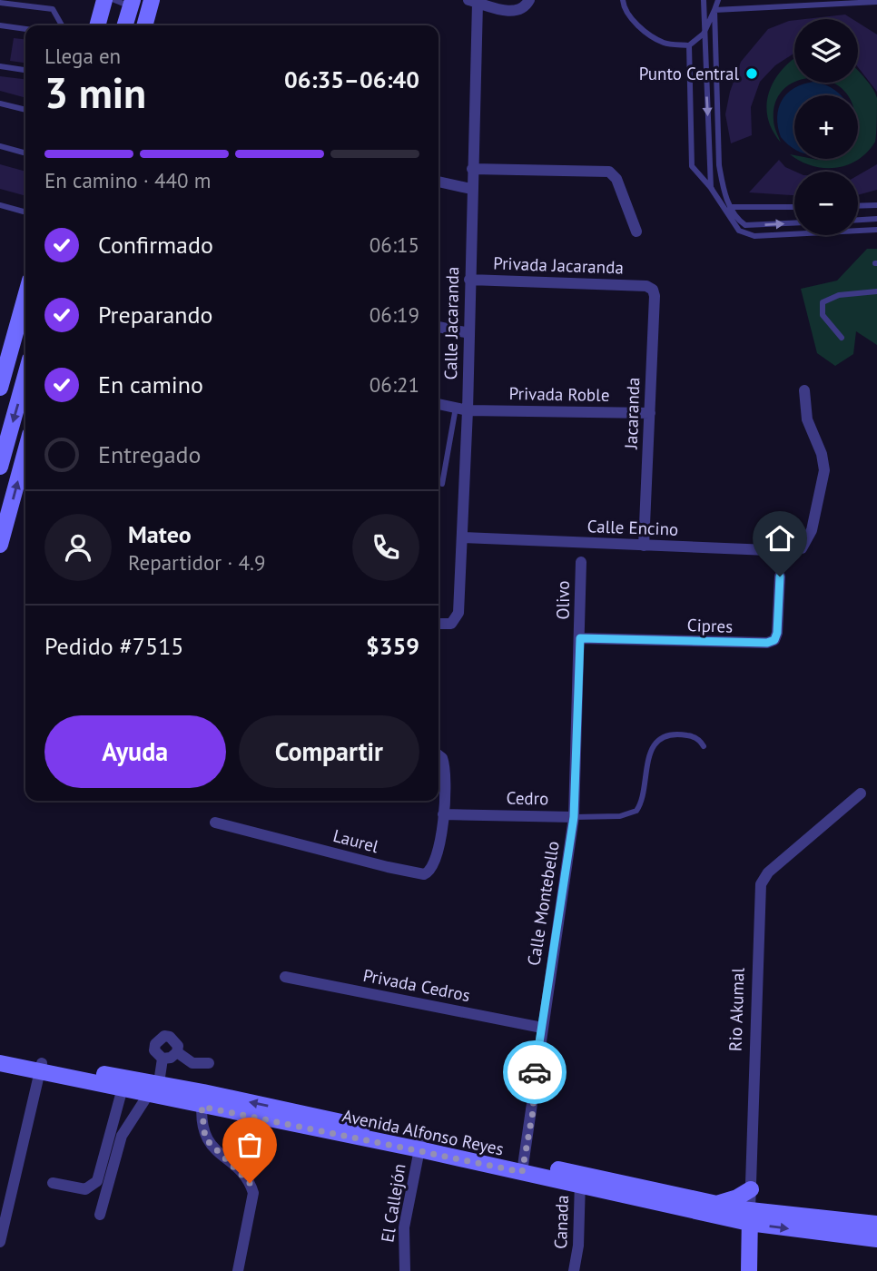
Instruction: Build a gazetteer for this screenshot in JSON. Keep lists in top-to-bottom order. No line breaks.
{"streets":{"main road":["Rio Akumal","Avenida Alfonso Reyes"],"street":["Privada Jacaranda","Calle Jacaranda","Privada Roble","Jacaranda","Calle Encino","Olivo","Cipres","Cedro","Laurel","Calle Montebello","Privada Cedros","El Callejón","Canada"]},"crossings":[["Privada Jacaranda","Calle Jacaranda"],["Privada Jacaranda","Jacaranda"],["Calle Jacaranda","Privada Roble"],["Calle Jacaranda","Calle Encino"],["Privada Roble","Jacaranda"],["Jacaranda","Calle Encino"],["Olivo","Cipres"],["Olivo","Calle Montebello"],["Cipres","Calle Montebello"],["Cedro","Laurel"],["Cedro","Calle Montebello"],["Calle Montebello","Privada Cedros"],["Calle Montebello","Avenida Alfonso Reyes"],["Rio Akumal","Avenida Alfonso Reyes"],["Avenida Alfonso Reyes","El Callejón"],["Avenida Alfonso Reyes","Canada"]],"places":["Punto Central"],"page":{"map_buttons":["+","−"],"heading":["3 min","Llega en","06:35–06:40"],"panel":["Mateo","Repartidor · 4.9","Pedido #7515","$359"],"bar":"En camino · 440 m","list":[["Confirmado","06:15"],["Preparando","06:19"],["En camino","06:21"],"Entregado"],"buttons":["Ayuda","Compartir"]}}
